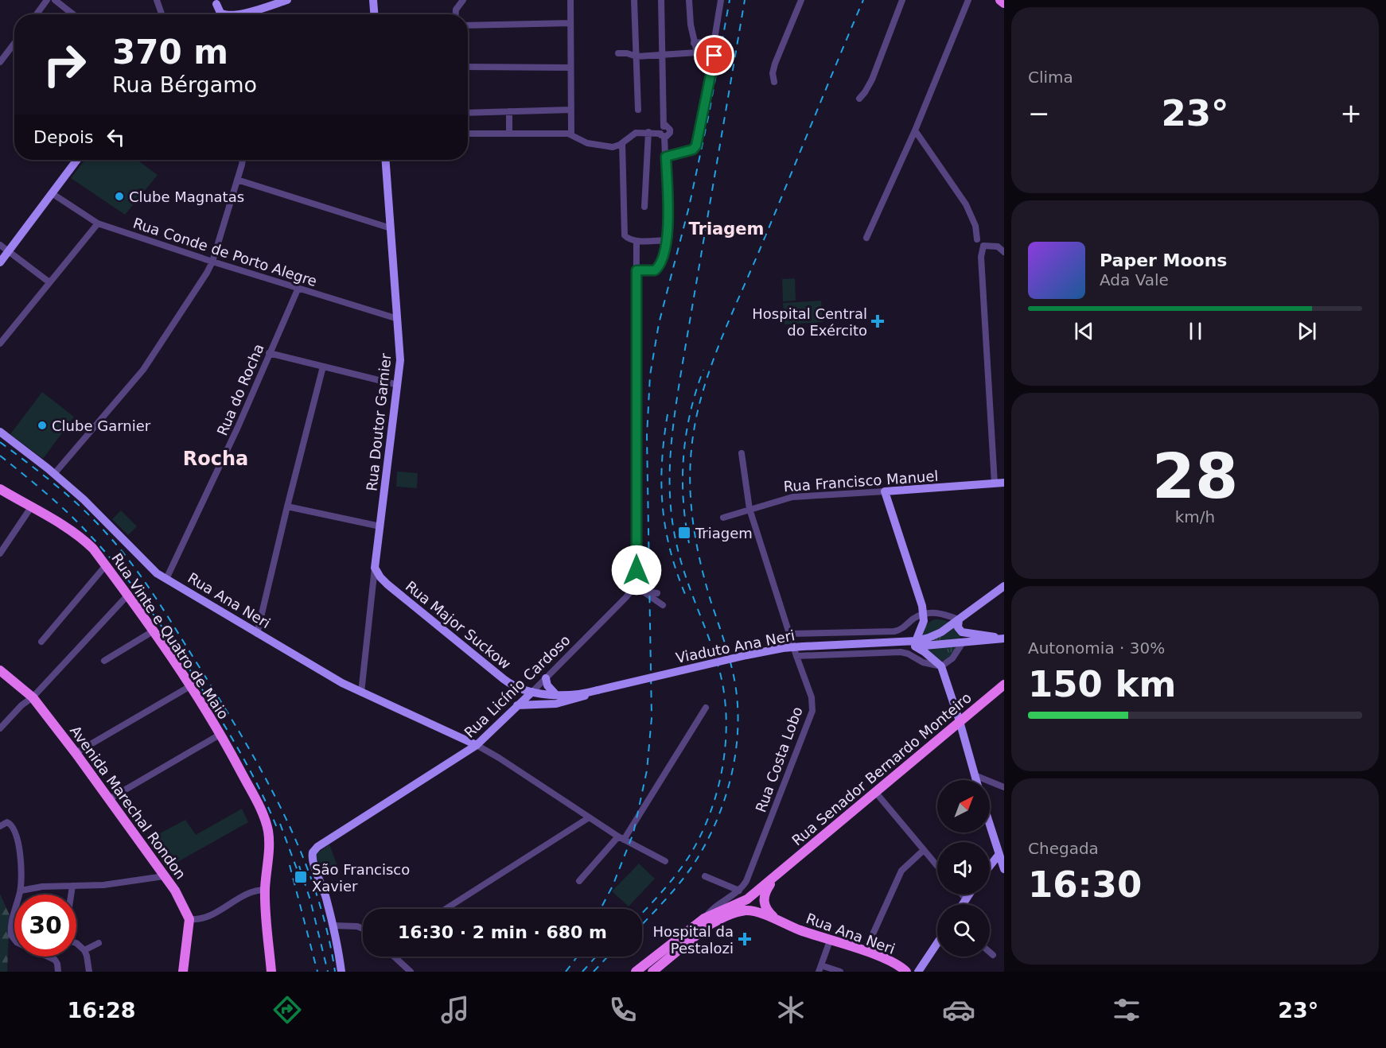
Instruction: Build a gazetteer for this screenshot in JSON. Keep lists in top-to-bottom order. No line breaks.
{"streets":{"main road":["Rua Doutor Garnier","Rua Francisco Manuel","Rua Ana Neri","Rua Major Suckow","Rua Vinte e Quatro de Maio","Viaduto Ana Neri","Rua Licínio Cardoso","Rua Senador Bernardo Monteiro","Avenida Marechal Rondon"],"street":["Rua Conde de Porto Alegre","Rua do Rocha","Rua Costa Lobo"]},"crossings":[["Rua Conde de Porto Alegre","Rua do Rocha"],["Rua Conde de Porto Alegre","Rua Doutor Garnier"],["Rua do Rocha","Rua Ana Neri"],["Rua Doutor Garnier","Rua Ana Neri"],["Rua Doutor Garnier","Rua Major Suckow"],["Rua Francisco Manuel","Rua Costa Lobo"],["Rua Ana Neri","Rua Licínio Cardoso"],["Rua Major Suckow","Viaduto Ana Neri"],["Rua Major Suckow","Rua Licínio Cardoso"],["Viaduto Ana Neri","Rua Licínio Cardoso"],["Rua Costa Lobo","Rua Senador Bernardo Monteiro"]],"districts":["Triagem","Rocha"],"places":{"other":["Clube Magnatas","Clube Garnier"],"health":["Hospital Central do Exército","Hospital da Pestalozi"],"transit":["Triagem","São Francisco Xavier"]},"north":"top right","page":{"tile":["Clima",["28","km/h"],["Autonomia · 30%","150 km"],["Chegada","16:30"]],"turn":["370 m","Rua Bérgamo"],"heat":["−","23°","+"],"then":"Depois","song":["Paper Moons","Ada Vale"],"limit":"30","trip":"16:30 · 2 min · 680 m","tabs":["16:28","23°"]}}
